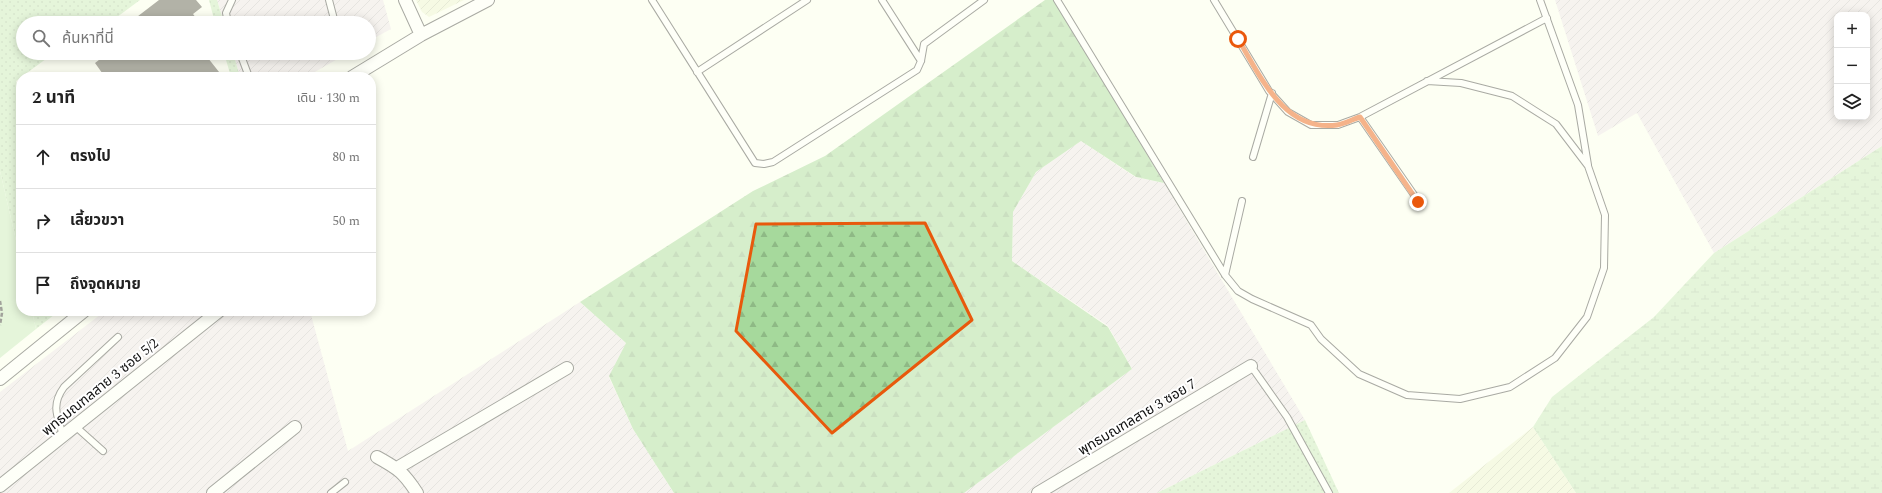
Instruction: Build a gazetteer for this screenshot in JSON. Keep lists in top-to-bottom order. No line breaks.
{"streets":{"street":["พุทธมณฑลสาย 3 ซอย 5/2","พุทธมณฑลสาย 3 ซอย 7"]},"page":{"map_buttons":["+","−"],"search":"ค้นหาที่นี่","heading":["2 นาที","เดิน · 130 m"],"list":[["ตรงไป","80 m"],["เลี้ยวขวา","50 m"],"ถึงจุดหมาย"]}}
